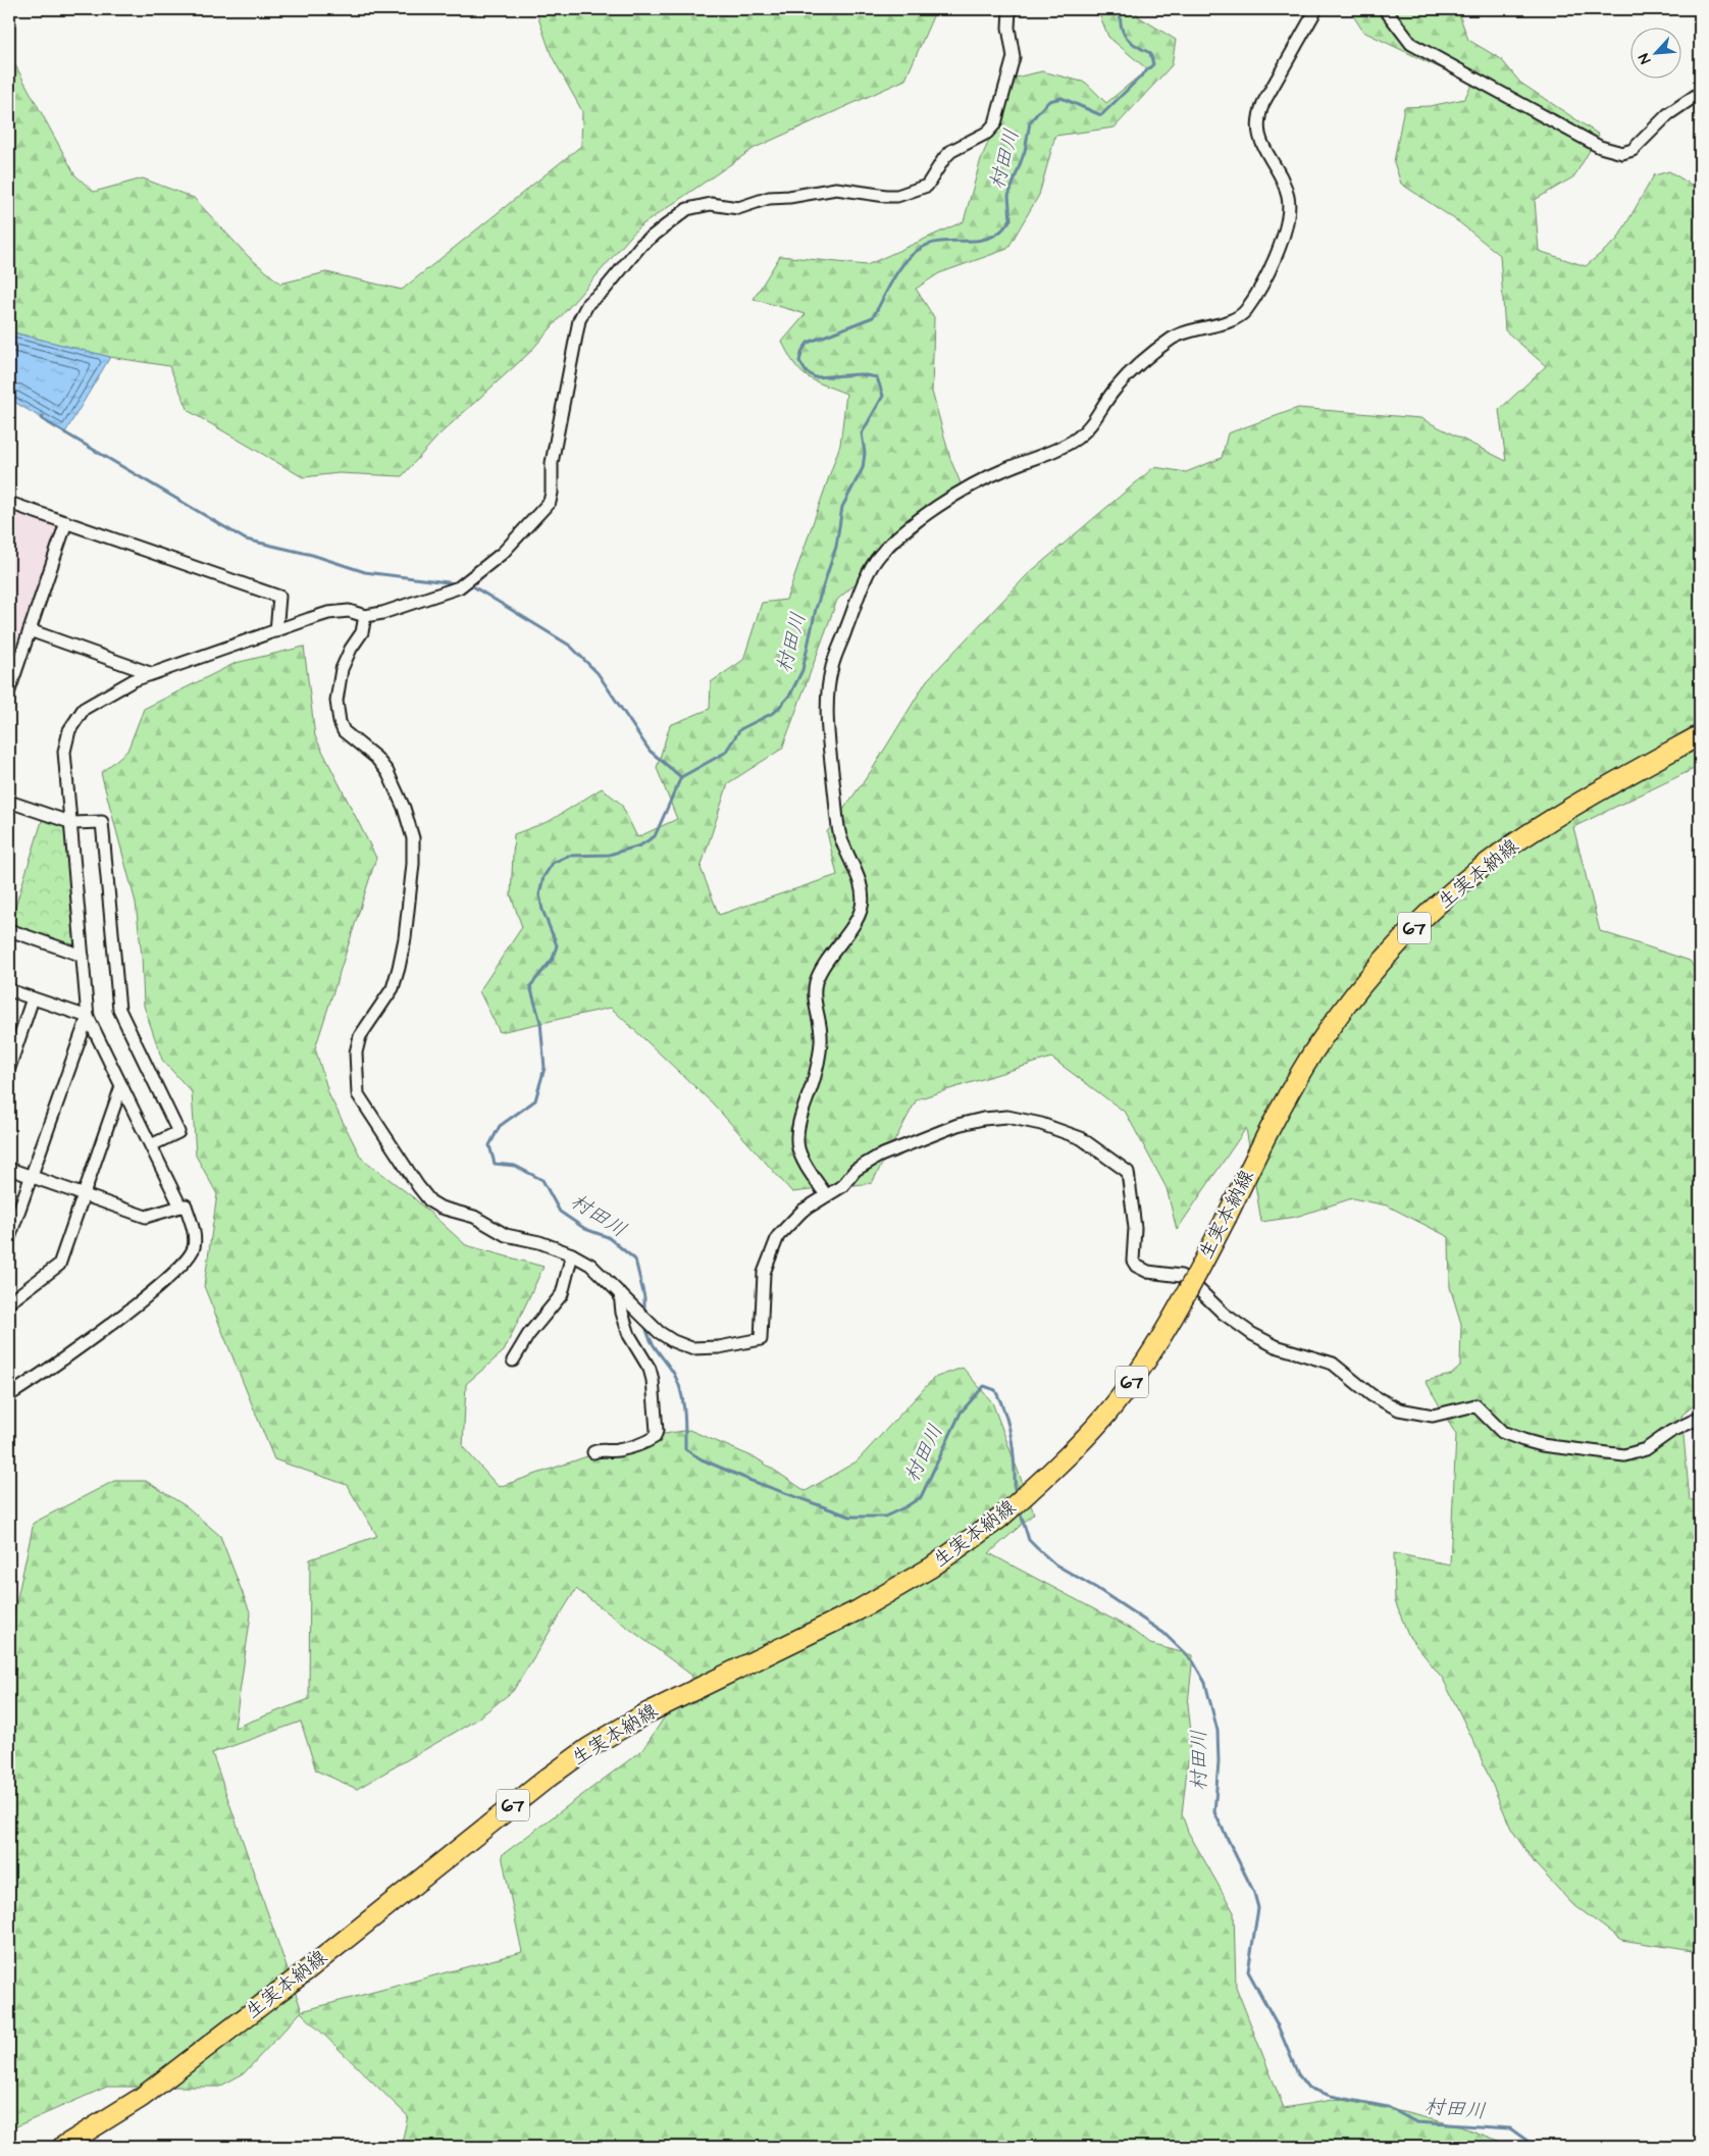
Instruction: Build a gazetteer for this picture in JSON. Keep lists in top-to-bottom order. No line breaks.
{"streets":{"main road":["生実本納線","67"]},"water":["村田川"],"north":"bottom left"}
